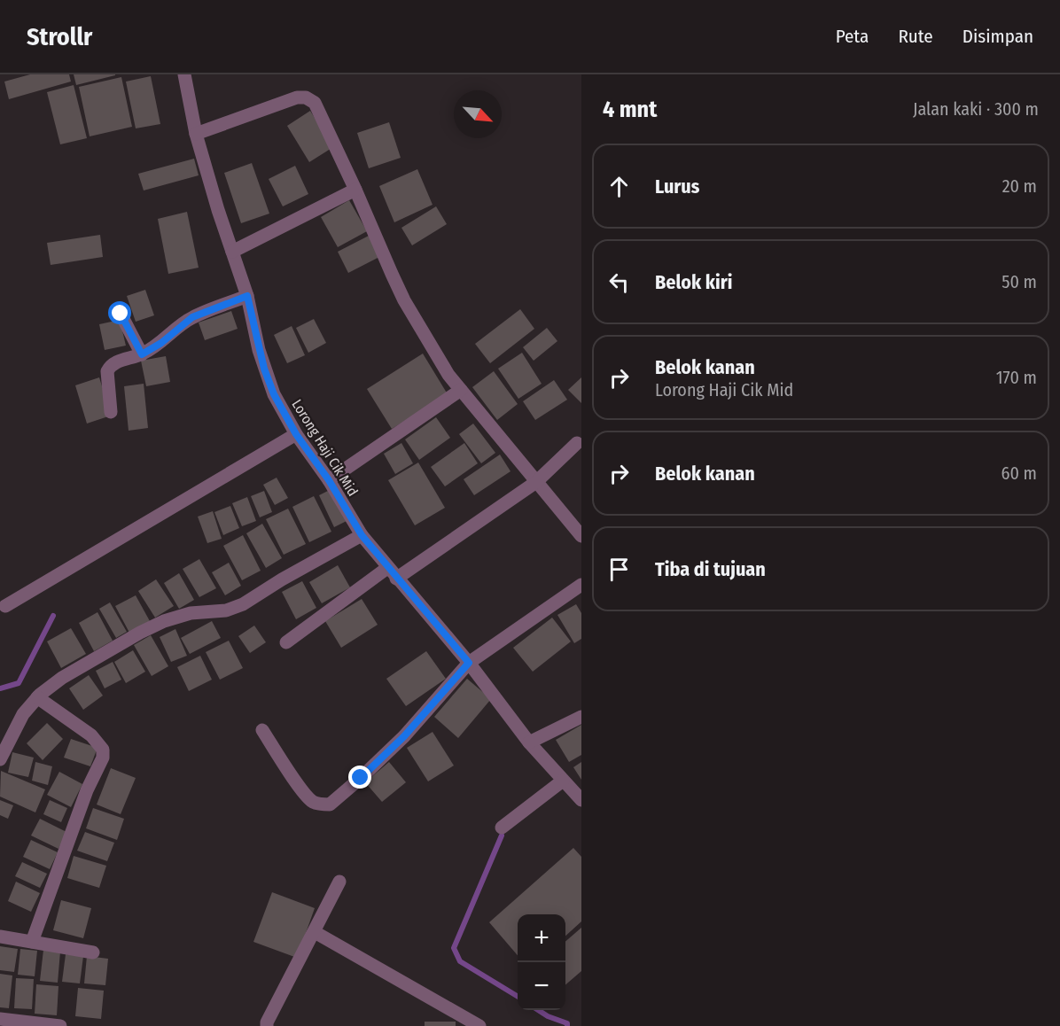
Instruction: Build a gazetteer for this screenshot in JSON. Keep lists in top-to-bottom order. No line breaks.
{"streets":{"street":["Lorong Haji Cik Mid"]},"north":"bottom right","page":{"header":"Strollr","nav":["Peta","Rute","Disimpan"],"heading":["4 mnt","Jalan kaki · 300 m"],"list":[["Lurus","20 m"],["Belok kiri","50 m"],["Belok kanan","Lorong Haji Cik Mid","170 m"],["Belok kanan","60 m"],"Tiba di tujuan"],"map_buttons":["+","−"]}}
